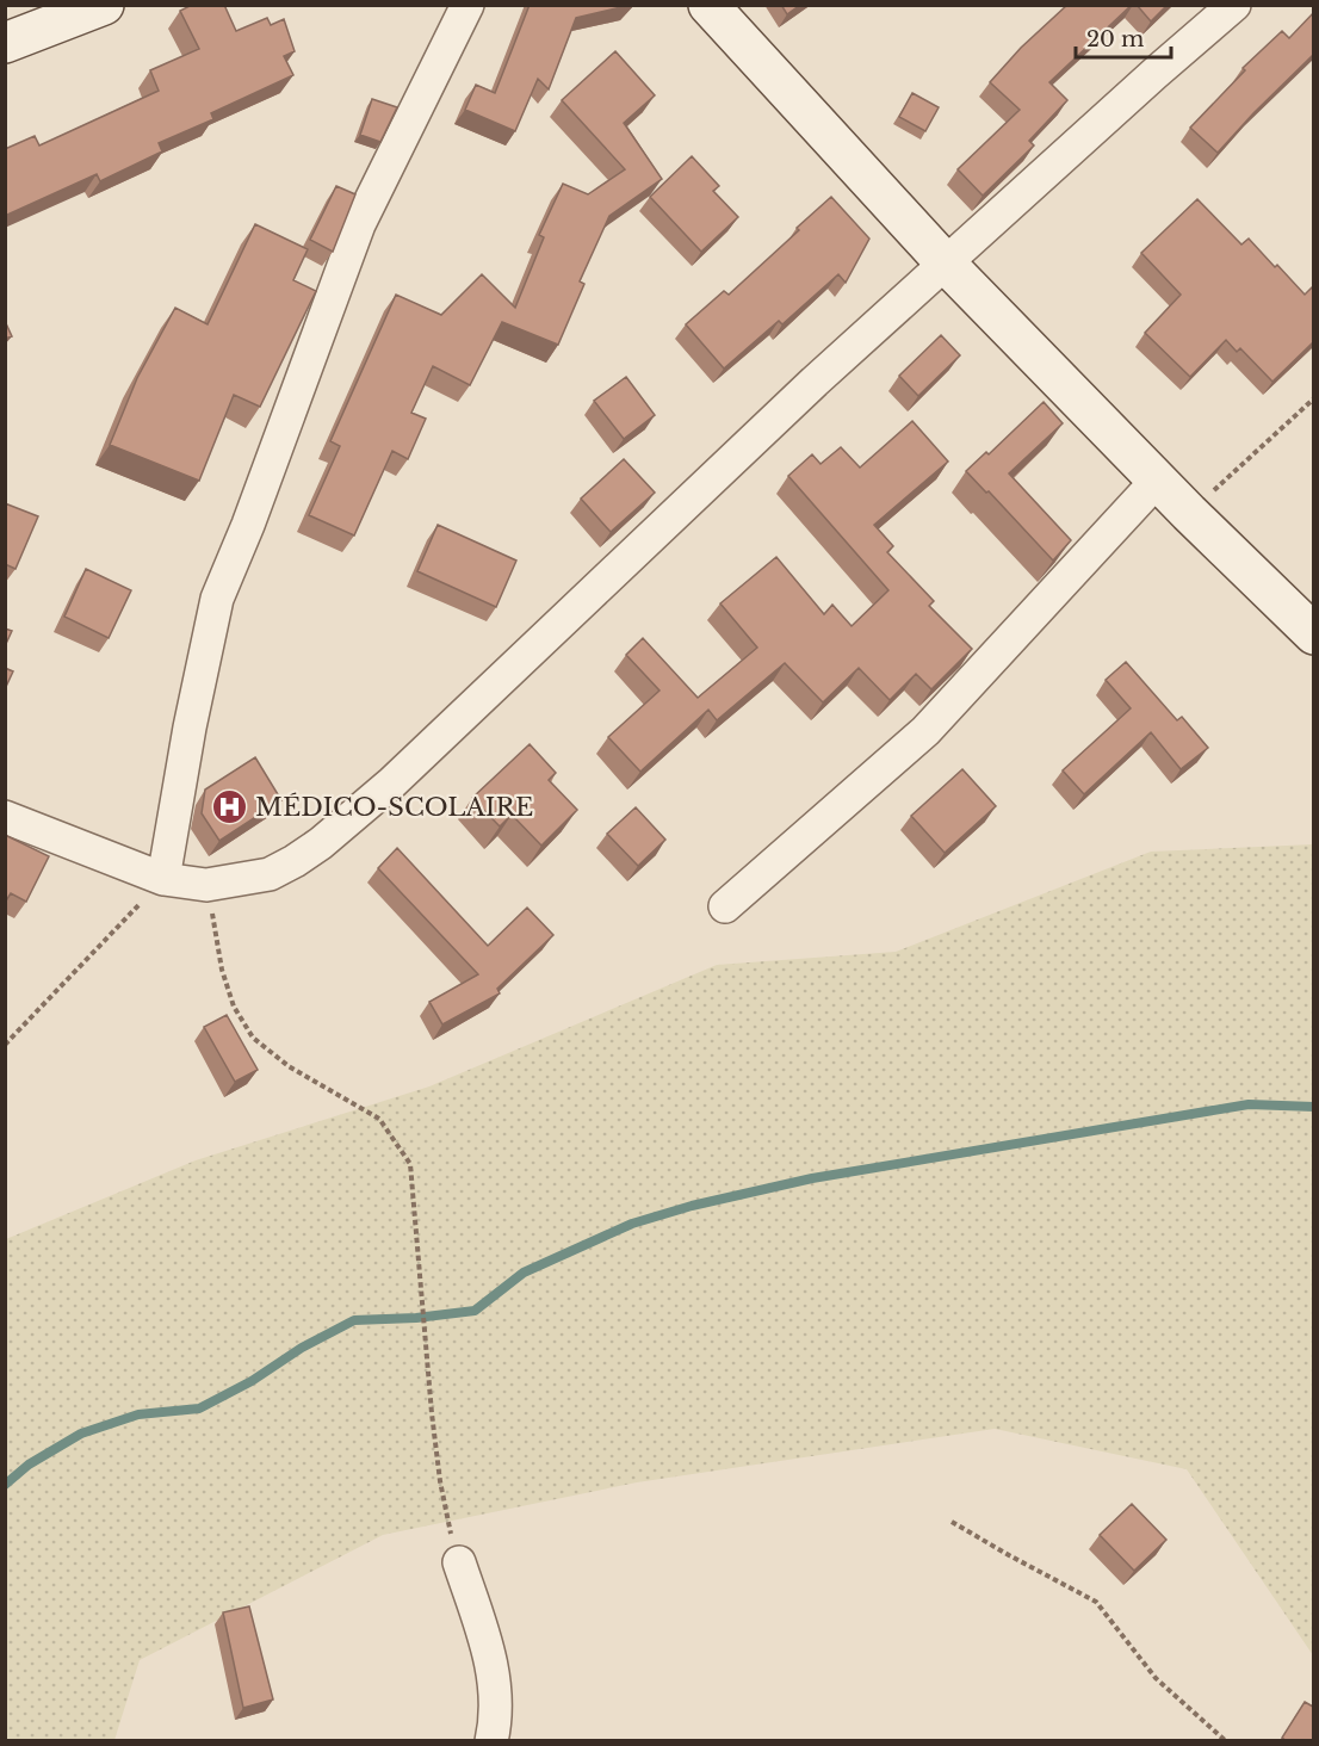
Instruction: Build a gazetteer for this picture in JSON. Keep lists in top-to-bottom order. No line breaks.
{"places":{"hospital":["MÉDICO-SCOLAIRE"]},"scale_bar":"20 m"}
